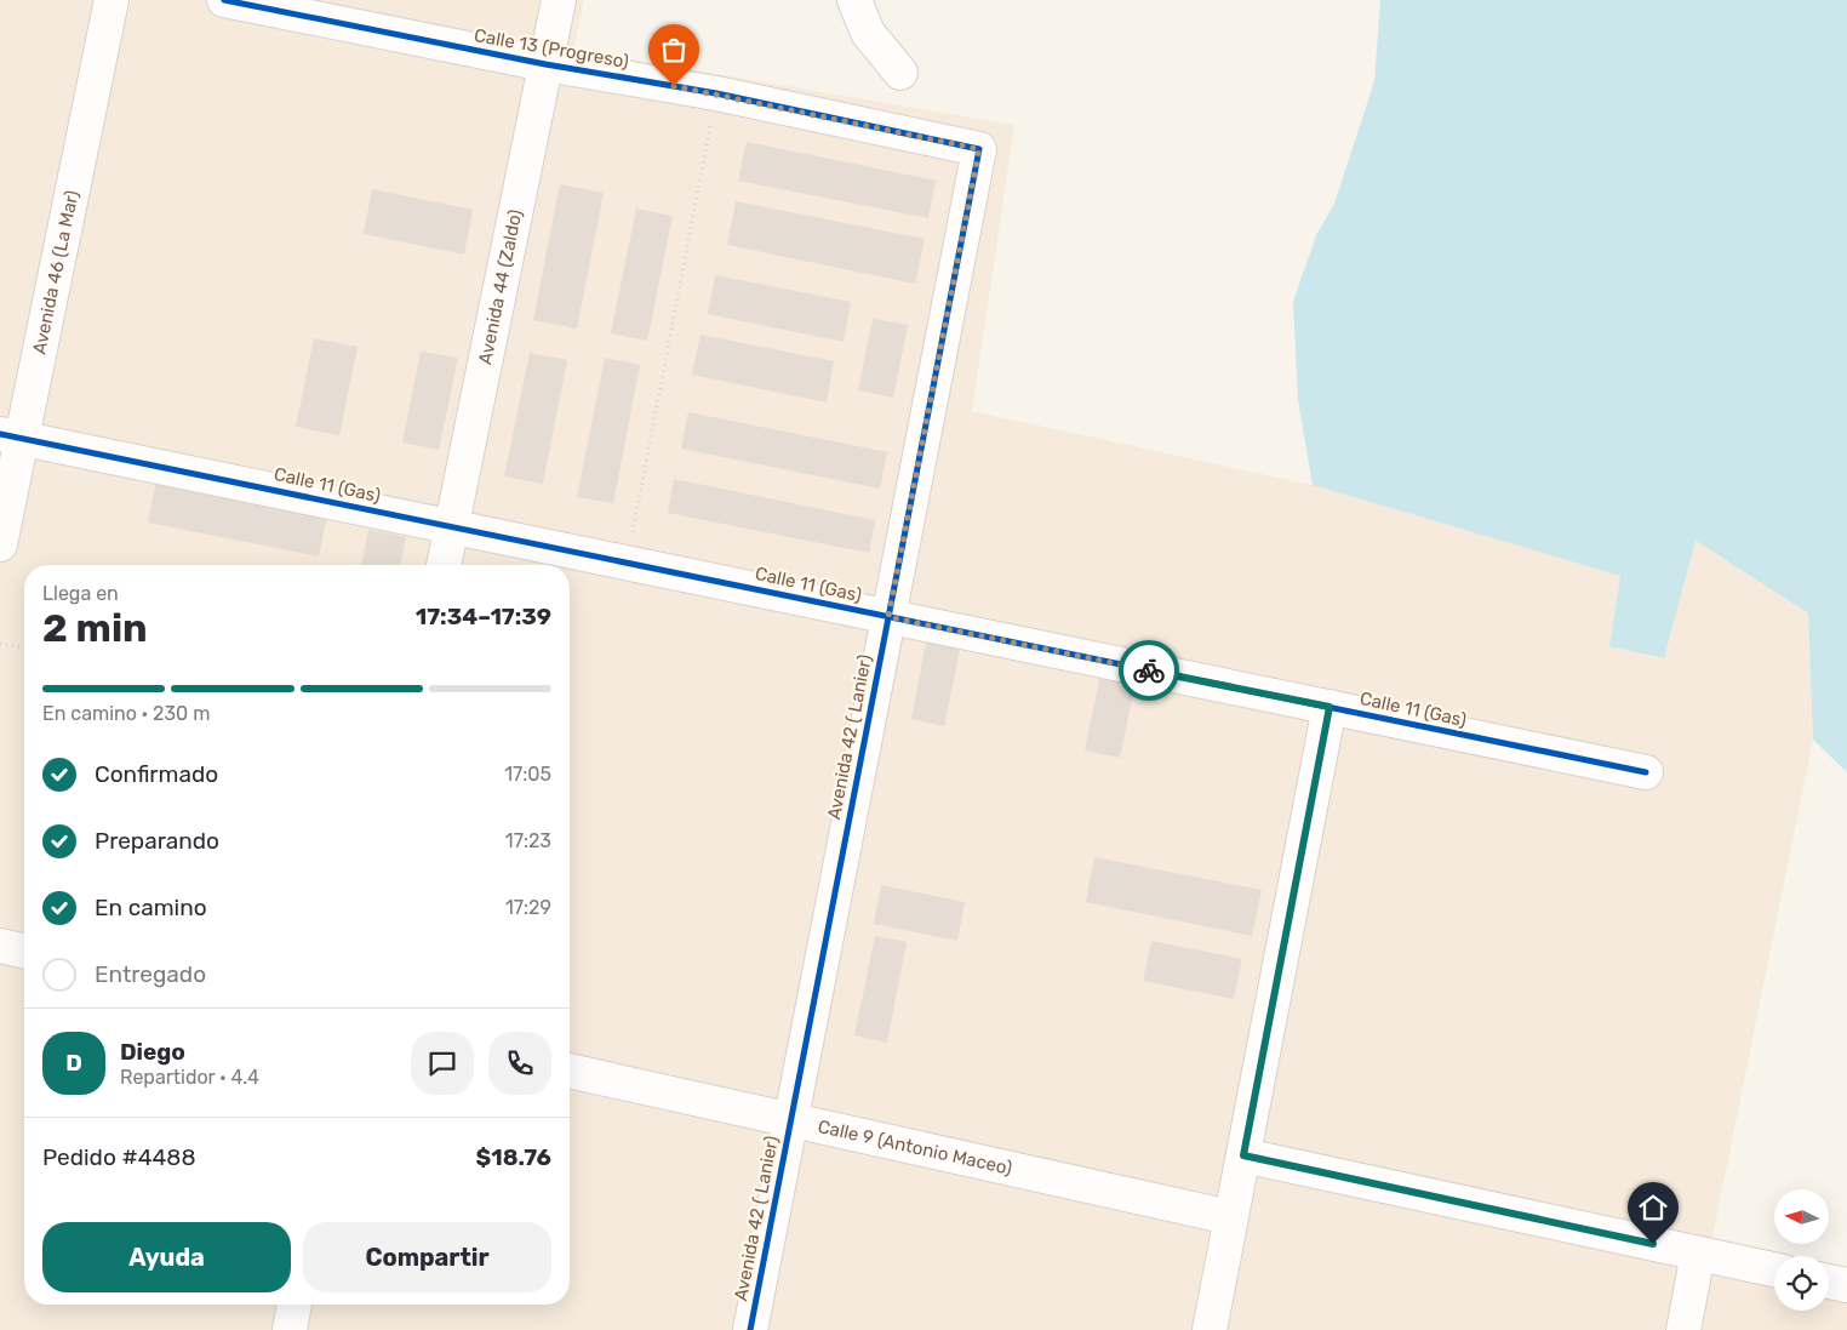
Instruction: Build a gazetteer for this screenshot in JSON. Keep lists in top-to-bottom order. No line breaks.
{"streets":{"street":["Calle 13 (Progreso)","Avenida 46 (La Mar)","Avenida 44 (Zaldo)","Calle 11 (Gas)","Avenida 42 ( Lanier)","Calle 9 (Antonio Maceo)"]},"crossings":[["Calle 13 (Progreso)","Avenida 44 (Zaldo)"],["Calle 13 (Progreso)","Avenida 42 ( Lanier)"],["Avenida 46 (La Mar)","Calle 11 (Gas)"],["Avenida 44 (Zaldo)","Calle 11 (Gas)"],["Calle 11 (Gas)","Avenida 42 ( Lanier)"],["Avenida 42 ( Lanier)","Calle 9 (Antonio Maceo)"]],"north":"left","page":{"heading":["2 min","Llega en","17:34–17:39"],"panel":["Diego","Repartidor · 4.4","Pedido #4488","$18.76"],"bar":"En camino · 230 m","list":[["Confirmado","17:05"],["Preparando","17:23"],["En camino","17:29"],"Entregado"],"round":"D","buttons":["Ayuda","Compartir"]}}
